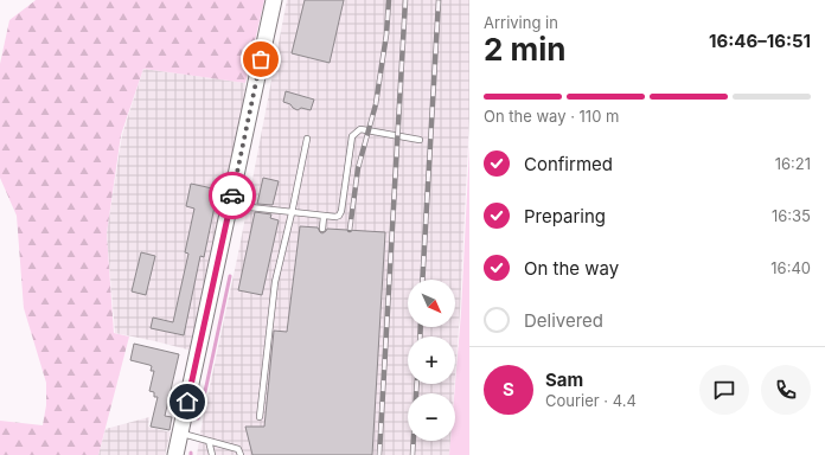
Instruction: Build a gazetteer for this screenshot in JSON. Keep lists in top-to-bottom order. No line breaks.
{"north":"bottom right","page":{"heading":["2 min","Arriving in","16:46–16:51"],"panel":["Sam","Courier · 4.4"],"bar":"On the way · 110 m","list":[["Confirmed","16:21"],["Preparing","16:35"],["On the way","16:40"],"Delivered"],"map_buttons":["+","−"],"round":"S"}}
